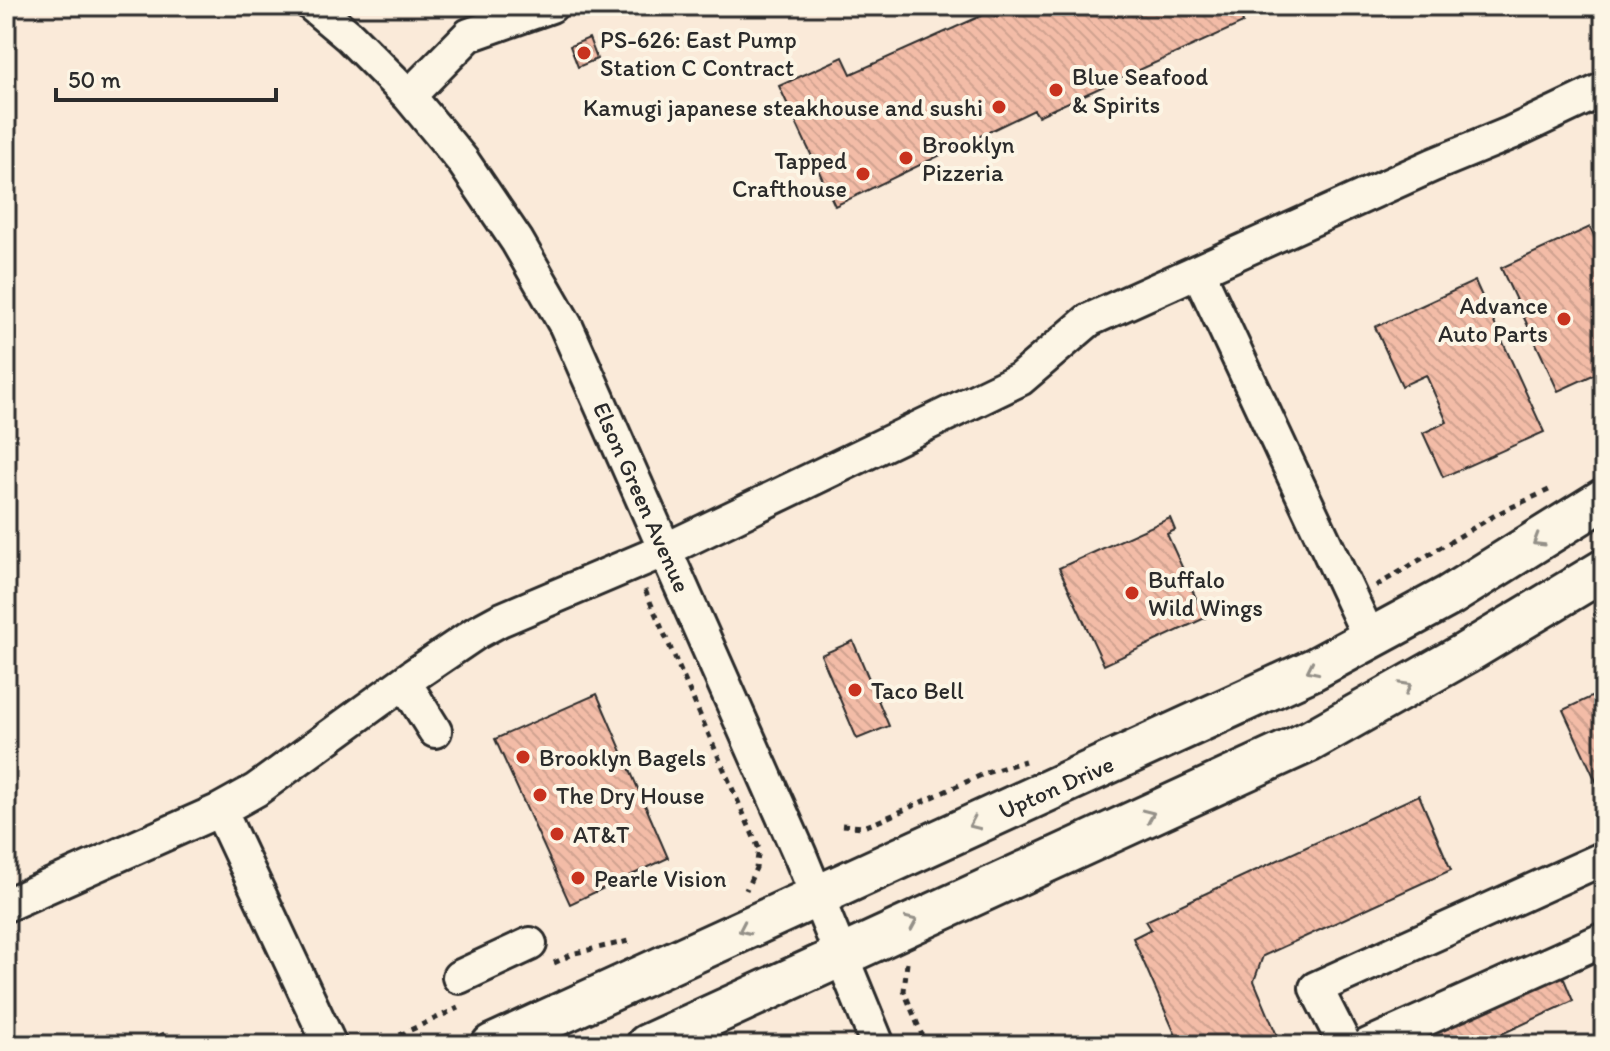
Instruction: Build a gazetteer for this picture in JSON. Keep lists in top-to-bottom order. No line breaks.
{"streets":{"main road":["Upton Drive"],"street":["Elson Green Avenue"]},"crossings":[["Elson Green Avenue","Upton Drive"]],"places":["PS-626: East Pump Station C Contract","Blue Seafood & Spirits","Kamugi japanese steakhouse and sushi","Brooklyn Pizzeria","Tapped Crafthouse","Advance Auto Parts","Buffalo Wild Wings","Taco Bell","Brooklyn Bagels","The Dry House","AT&T","Pearle Vision"],"scale_bar":"50 m"}
